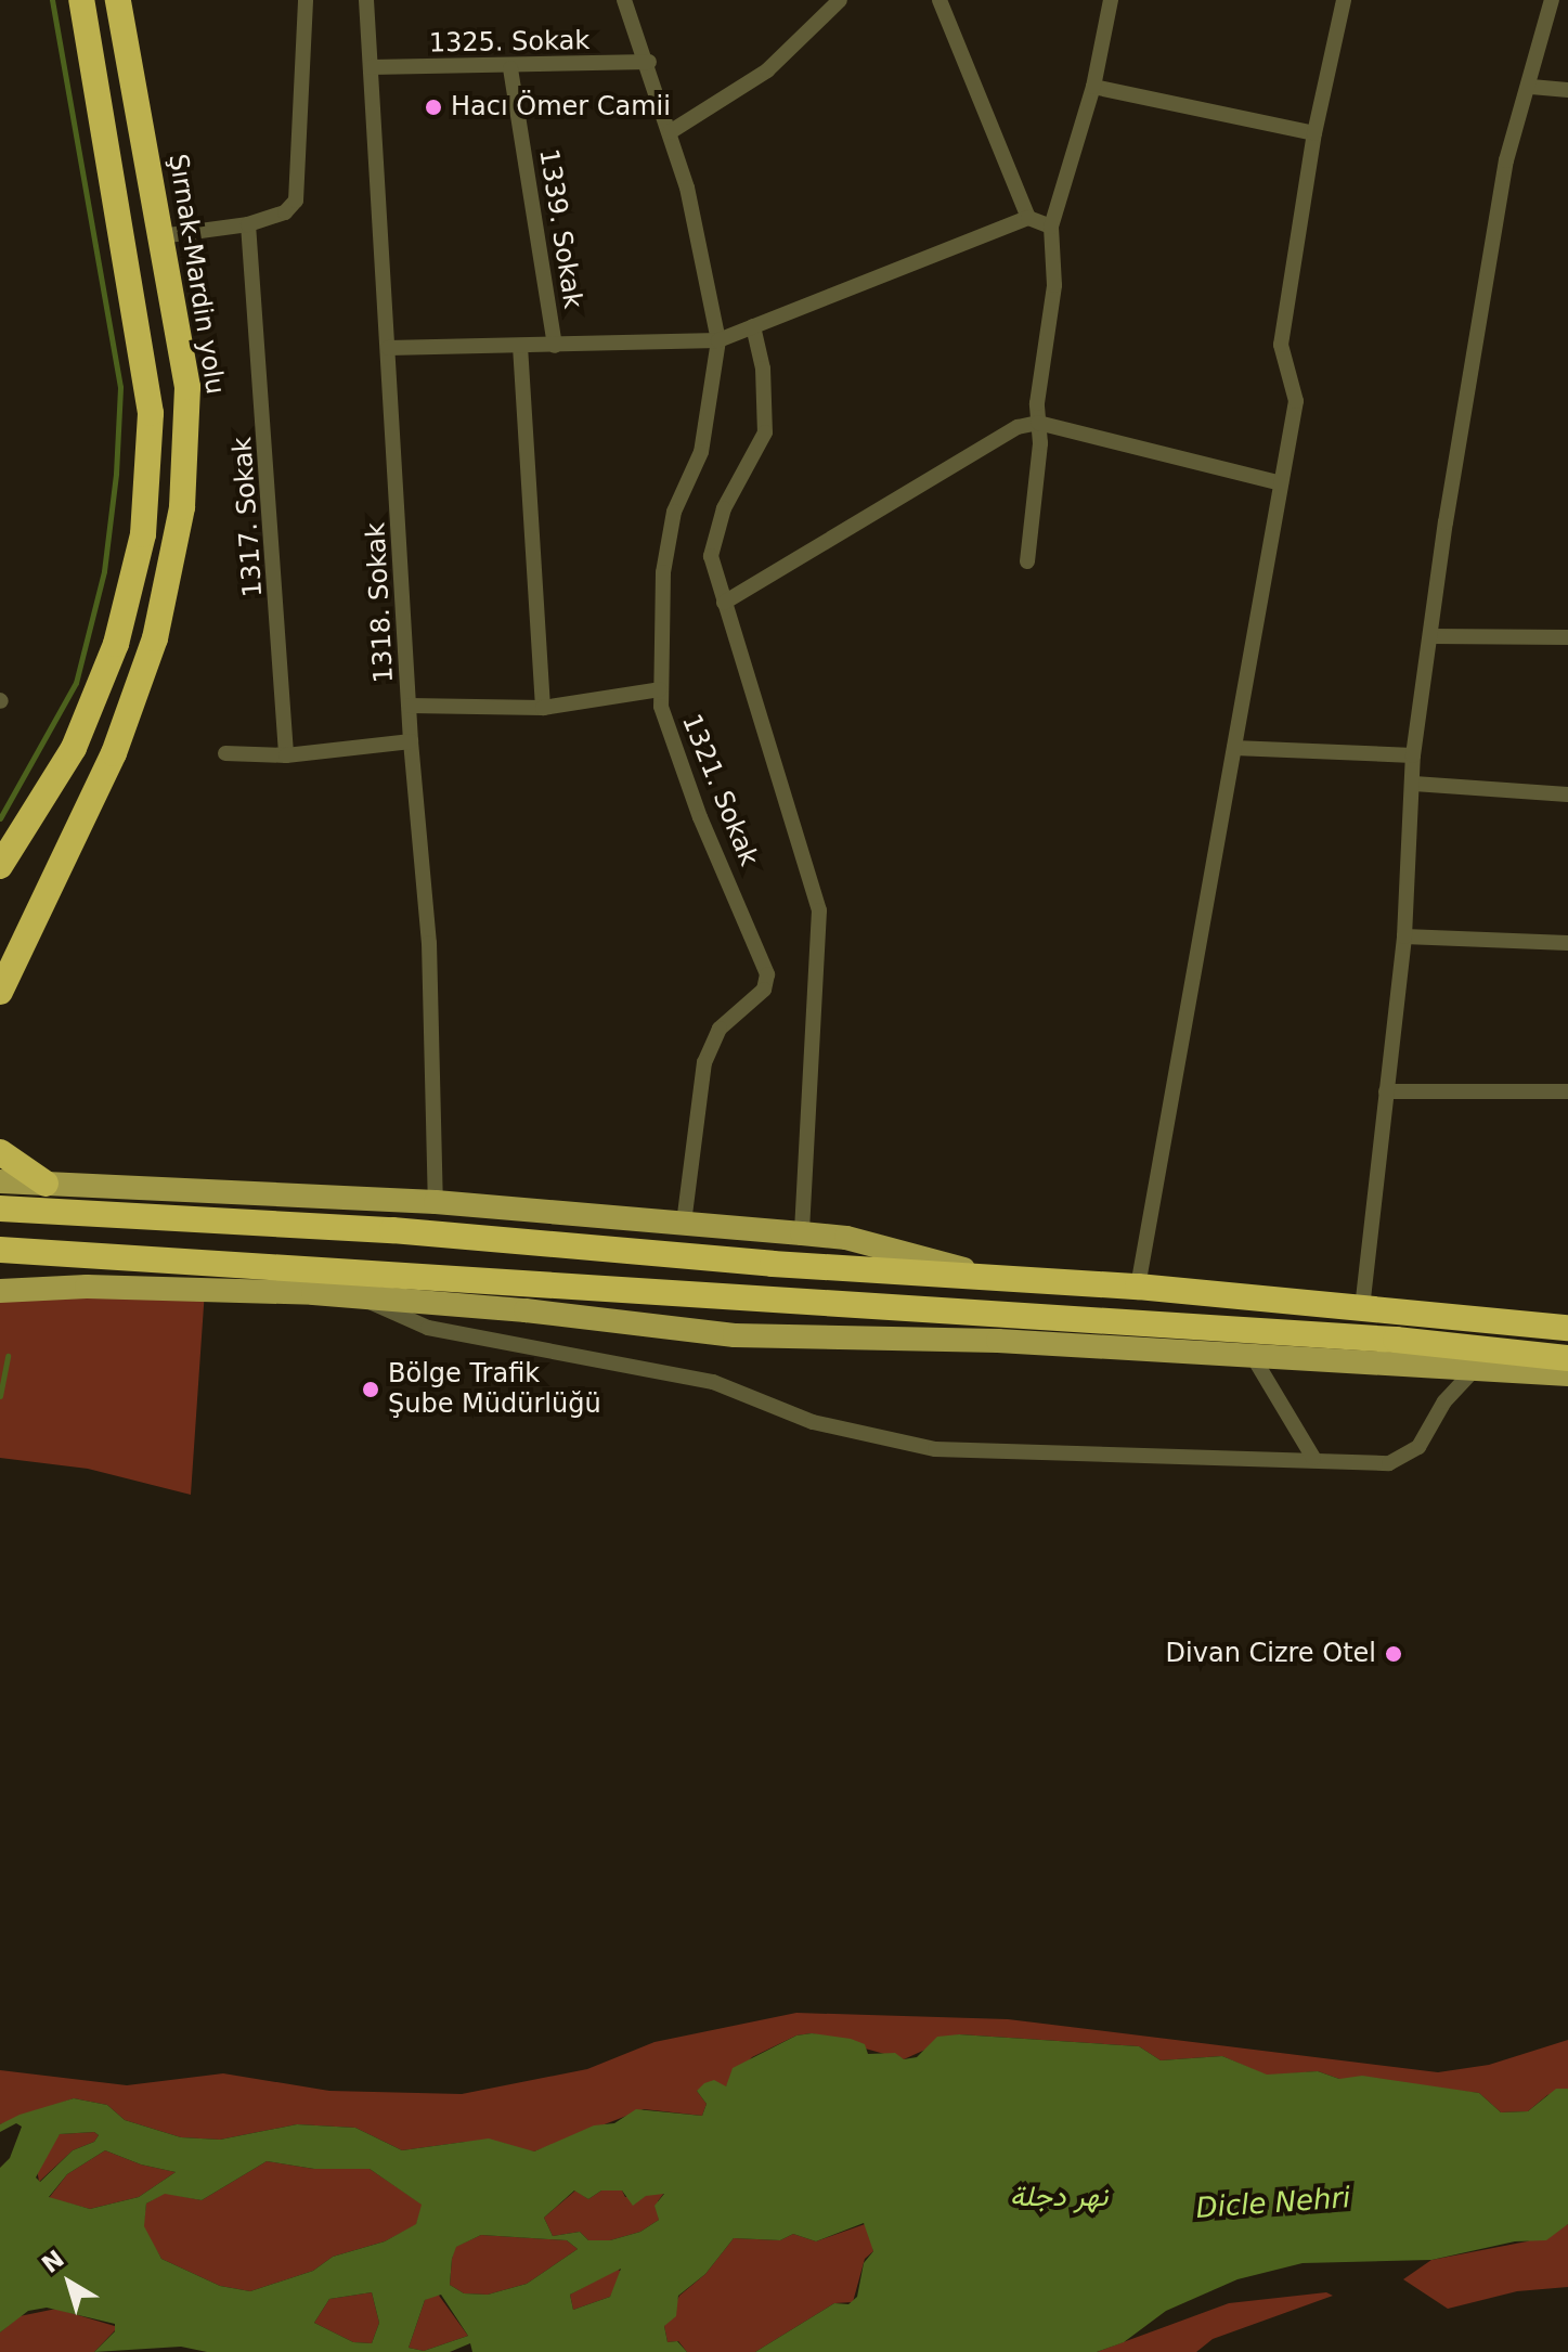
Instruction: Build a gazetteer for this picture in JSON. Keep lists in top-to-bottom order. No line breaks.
{"streets":{"highway":["Şırnak-Mardin yolu"],"street":["1325. Sokak","1339. Sokak","1317. Sokak","1318. Sokak","1321. Sokak"]},"crossings":[["1325. Sokak","1339. Sokak"],["1325. Sokak","1318. Sokak"],["1325. Sokak","1321. Sokak"]],"water":["نهر دجلة","Dicle Nehri"],"places":["Hacı Ömer Camii","Bölge Trafik Şube Müdürlüğü","Divan Cizre Otel"],"north":"top left"}
